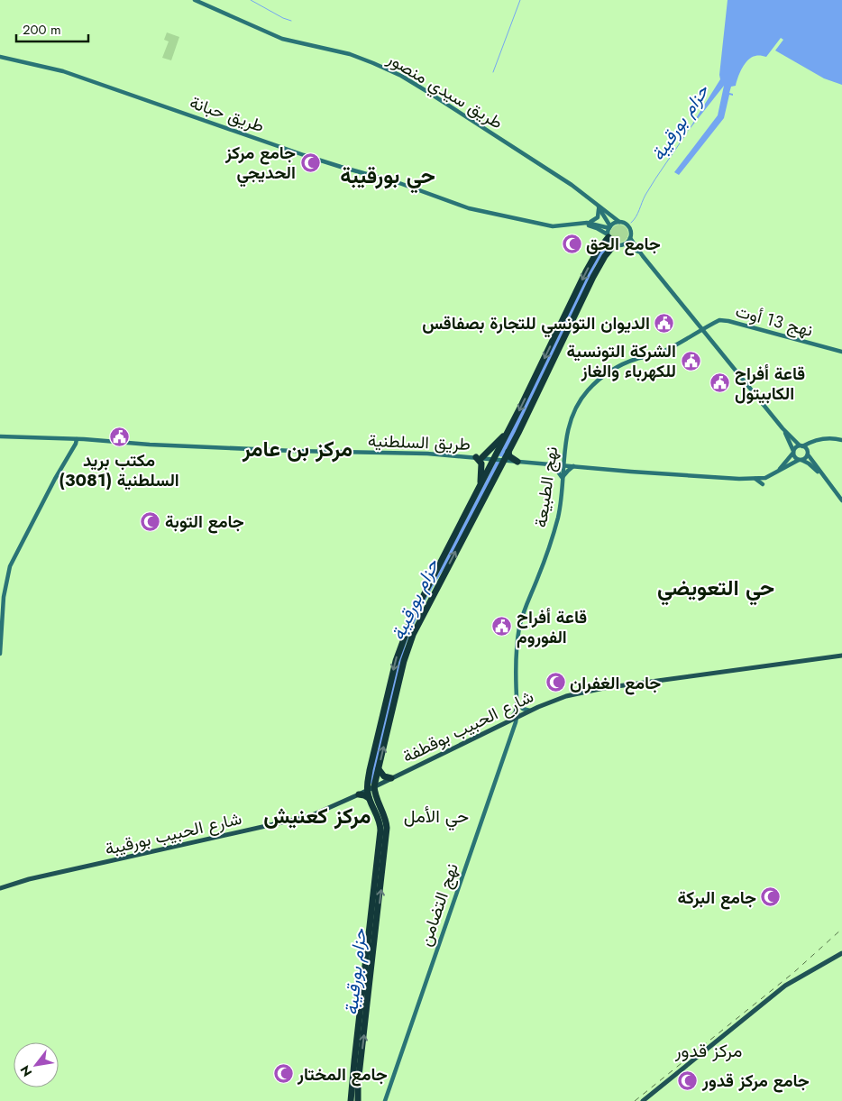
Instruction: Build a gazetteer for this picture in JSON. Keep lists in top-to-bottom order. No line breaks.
{"streets":{"main road":["طريق سيدي منصور","طريق حبانة","نهج 13 أوت","طريق السلطنية","نهج الطبيعة","شارع الحبيب بوقطفة","شارع الحبيب بورقيبة","نهج التضامن"]},"crossings":[["طريق سيدي منصور","طريق حبانة"],["نهج 13 أوت","نهج الطبيعة"],["نهج الطبيعة","شارع الحبيب بوقطفة"],["نهج الطبيعة","نهج التضامن"],["شارع الحبيب بوقطفة","شارع الحبيب بورقيبة"],["شارع الحبيب بوقطفة","نهج التضامن"]],"districts":["حي بورقيبة","مركز بن عامر","حي التعويضي","مركز كعنيش","حي الأمل","مركز قدور"],"water":["حزام بورقيبة"],"places":{"mosque":["جامع مركز الحديجي","جامع الحق","جامع التوبة","جامع الغفران","جامع البركة","جامع المختار","جامع مركز قدور"],"public building":["الديوان التونسي للتجارة بصفاقس","الشركة التونسية للكهرباء والغاز","قاعة أفراح الكابيتول","مكتب بريد السلطنية (3081)","قاعة أفراح الفوروم"]},"scale_bar":"200 m","north":"bottom left"}
